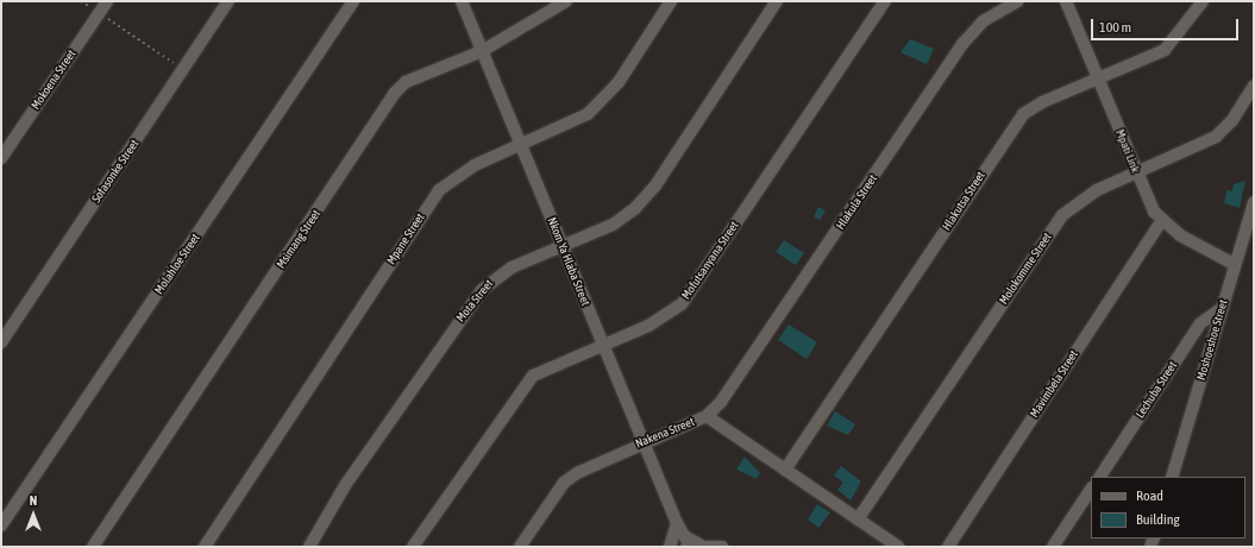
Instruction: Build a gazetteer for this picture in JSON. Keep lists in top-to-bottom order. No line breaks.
{"streets":{"street":["Mokoena Street","Mpati Link","Sofasonke Street","Hlakutsa Street","Hlakula Street","Msimang Street","Mpane Street","Mofutsanyana Street","Nkom Ya Hlaba Street","Molahloe Street","Molokomme Street","Mota Street","Moshoeshoe Street","Mavimbela Street","Lechuba Street","Nakena Street"]},"crossings":[["Mpati Link","Hlakutsa Street"],["Mpati Link","Molokomme Street"],["Mpati Link","Mavimbela Street"],["Hlakutsa Street","Nakena Street"],["Hlakula Street","Nakena Street"],["Msimang Street","Nkom Ya Hlaba Street"],["Mpane Street","Nkom Ya Hlaba Street"],["Mofutsanyana Street","Nkom Ya Hlaba Street"],["Nkom Ya Hlaba Street","Mota Street"],["Nkom Ya Hlaba Street","Nakena Street"],["Molokomme Street","Nakena Street"],["Moshoeshoe Street","Lechuba Street"]],"legend":["Road","Building"],"scale_bar":"100 m","north":"top"}
